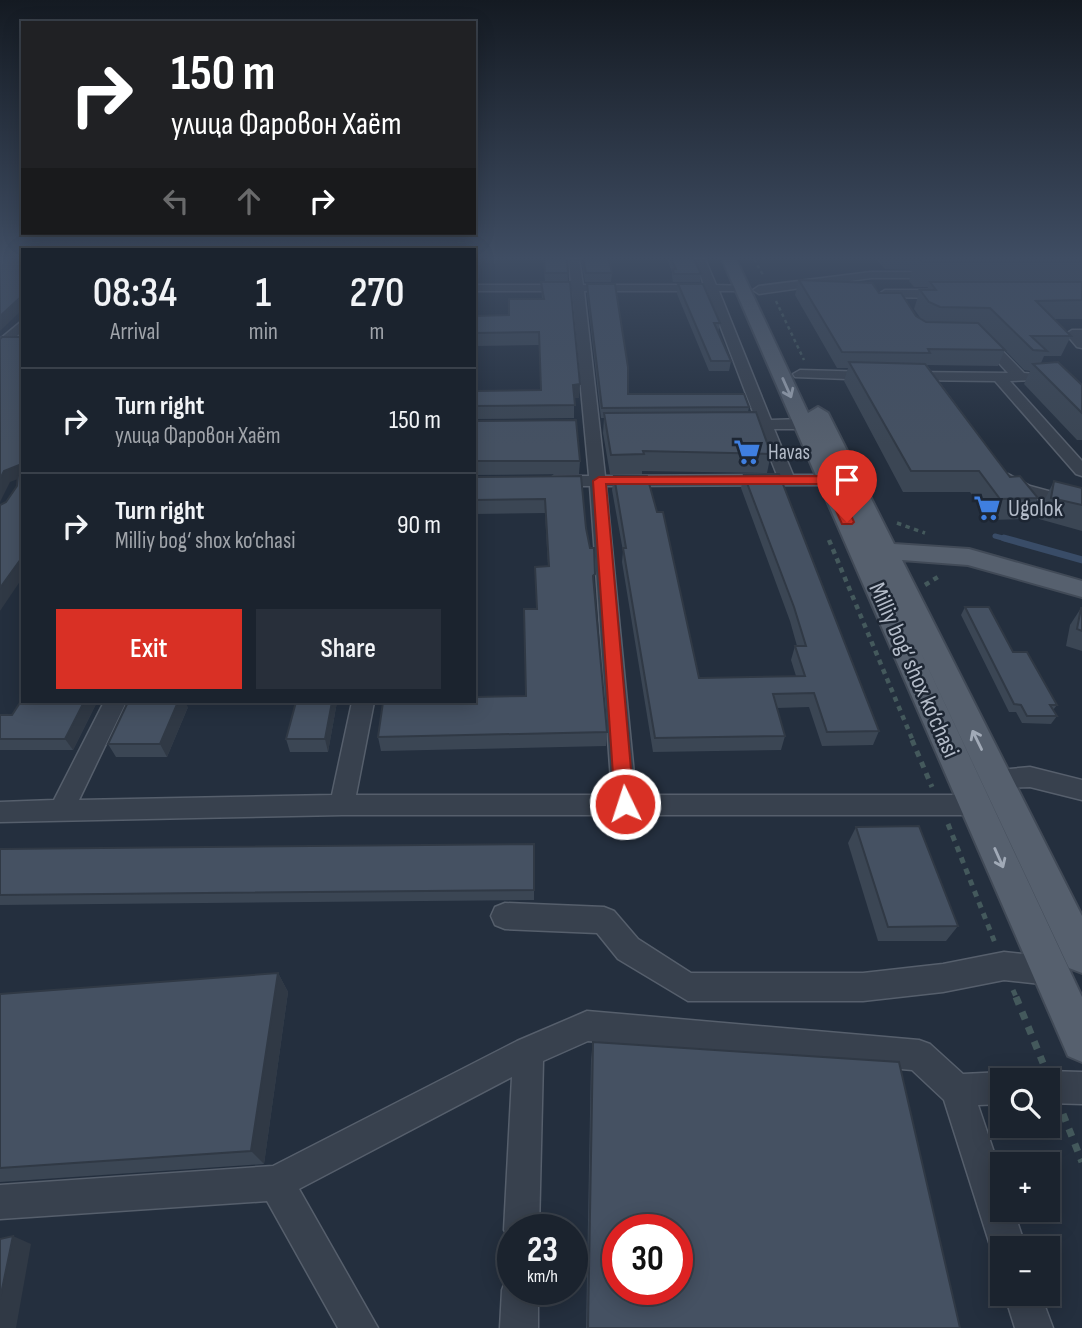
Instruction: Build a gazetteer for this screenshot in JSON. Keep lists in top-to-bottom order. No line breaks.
{"streets":{"main road":["Milliy bog‘ shox ko‘chasi"]},"places":{"supermarket":["Havas","Ugolok"]},"page":{"turn":["150 m","улица Фаровон Хаёт"],"eta":["08:34","Arrival","1","min","270","m"],"list":[{"name":"Turn right","note":"улица Фаровон Хаёт","value":"150 m"},{"name":"Turn right","note":"Milliy bog‘ shox ko‘chasi","value":"90 m"}],"buttons":["Exit","Share"],"map_buttons":["+","−"],"speed":"23 km/h","limit":"30"}}
